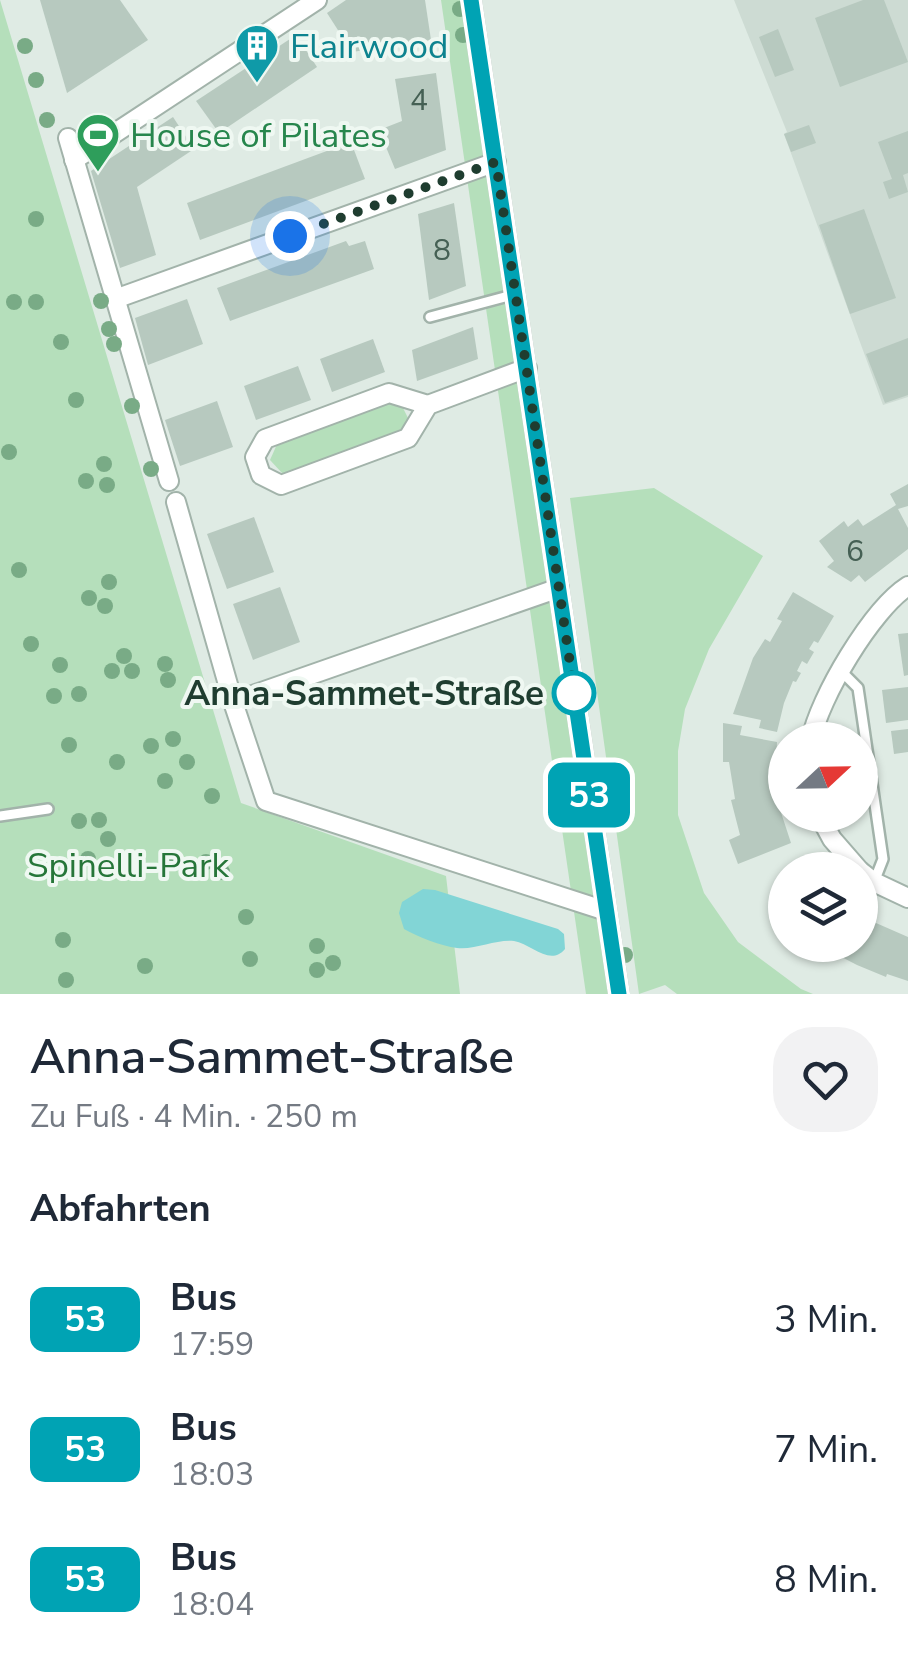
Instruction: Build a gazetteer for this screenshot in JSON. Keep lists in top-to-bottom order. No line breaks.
{"parks":["Spinelli-Park"],"places":{"building":["Flairwood"],"sports":["House of Pilates"],"other":["Anna-Sammet-Straße"]},"lines":["bus line 53"],"house_numbers":["4","8","6"],"north":"right","page":{"on_map":"53","heading":[["Anna-Sammet-Straße","Zu Fuß · 4 Min. · 250 m"],"Abfahrten"],"list":[{"mark":"53","name":"Bus","note":"17:59","value":"3 Min."},{"mark":"53","name":"Bus","note":"18:03","value":"7 Min."},{"mark":"53","name":"Bus","note":"18:04","value":"8 Min."}]}}
